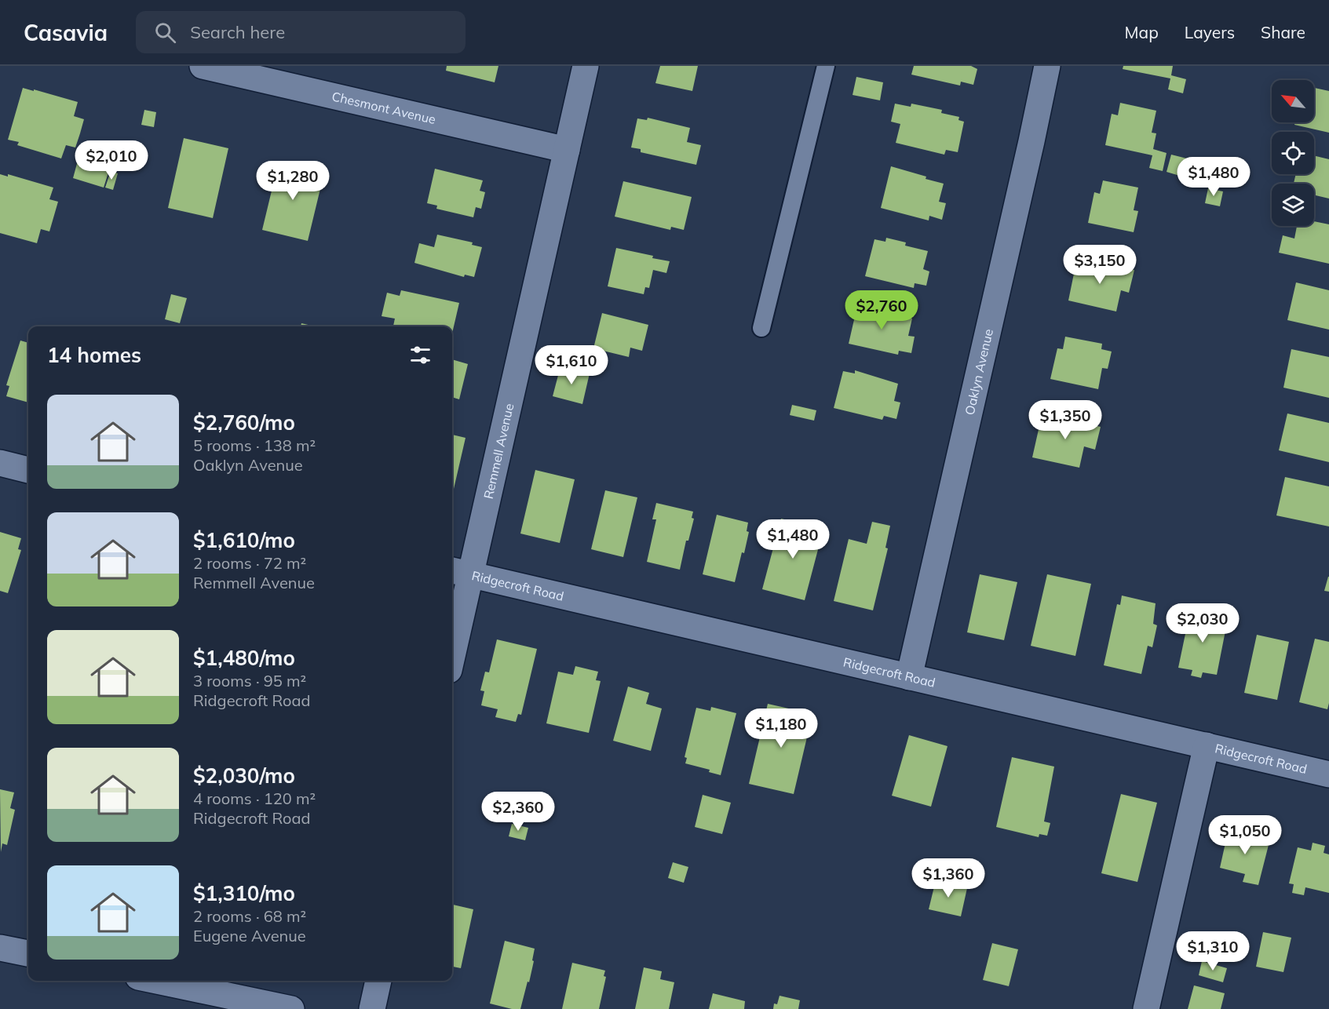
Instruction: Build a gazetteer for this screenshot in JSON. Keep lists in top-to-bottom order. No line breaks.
{"streets":{"street":["Chesmont Avenue","Oaklyn Avenue","Remmell Avenue","Ridgecroft Road"]},"crossings":[["Chesmont Avenue","Remmell Avenue"],["Oaklyn Avenue","Ridgecroft Road"],["Remmell Avenue","Ridgecroft Road"]],"north":"top left","page":{"header":"Casavia","search":"Search here","nav":["Map","Layers","Share"],"price":["$2,010","$1,480","$1,280","$3,150","$2,760","$1,610","$1,350","$1,480","$2,030","$1,180","$2,360","$1,050","$1,360","$1,310"],"heading":"14 homes","list":[{"name":"$2,760/mo","note":"5 rooms · 138 m² · Oaklyn Avenue"},{"name":"$1,610/mo","note":"2 rooms · 72 m² · Remmell Avenue"},{"name":"$1,480/mo","note":"3 rooms · 95 m² · Ridgecroft Road"},{"name":"$2,030/mo","note":"4 rooms · 120 m² · Ridgecroft Road"},{"name":"$1,310/mo","note":"2 rooms · 68 m² · Eugene Avenue"}]}}
